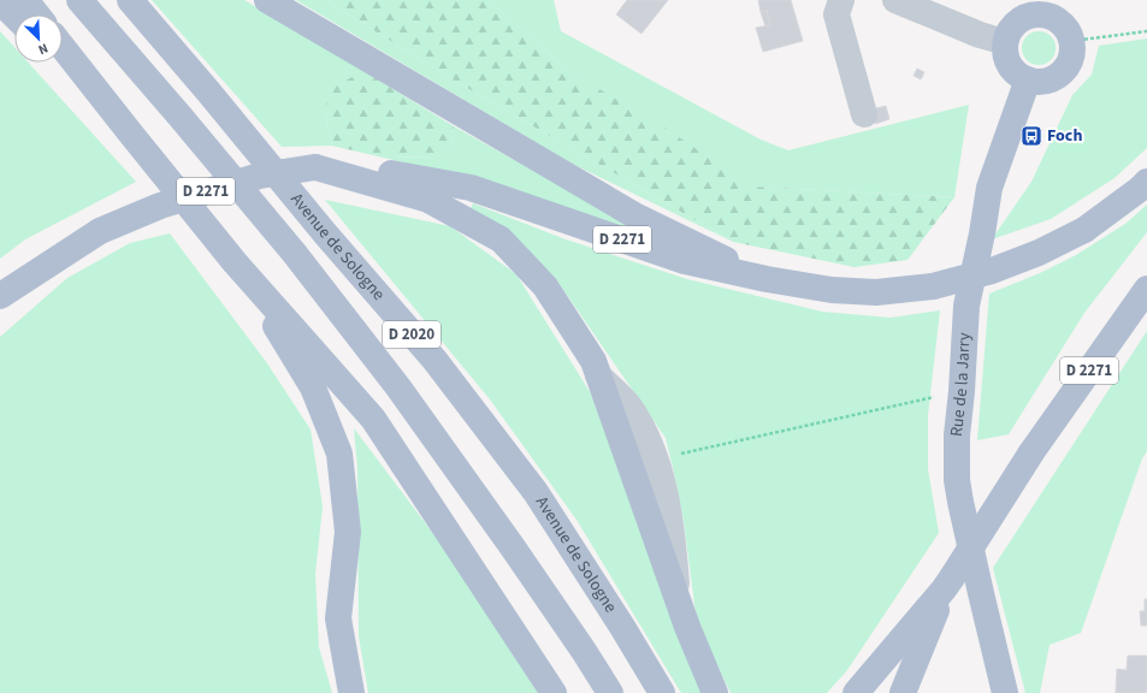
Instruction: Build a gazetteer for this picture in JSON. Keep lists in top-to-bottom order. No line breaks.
{"streets":{"main road":["D 2271","Avenue de Sologne","D 2020","Rue de la Jarry"]},"places":{"bus stop":["Foch"]},"north":"bottom right"}
